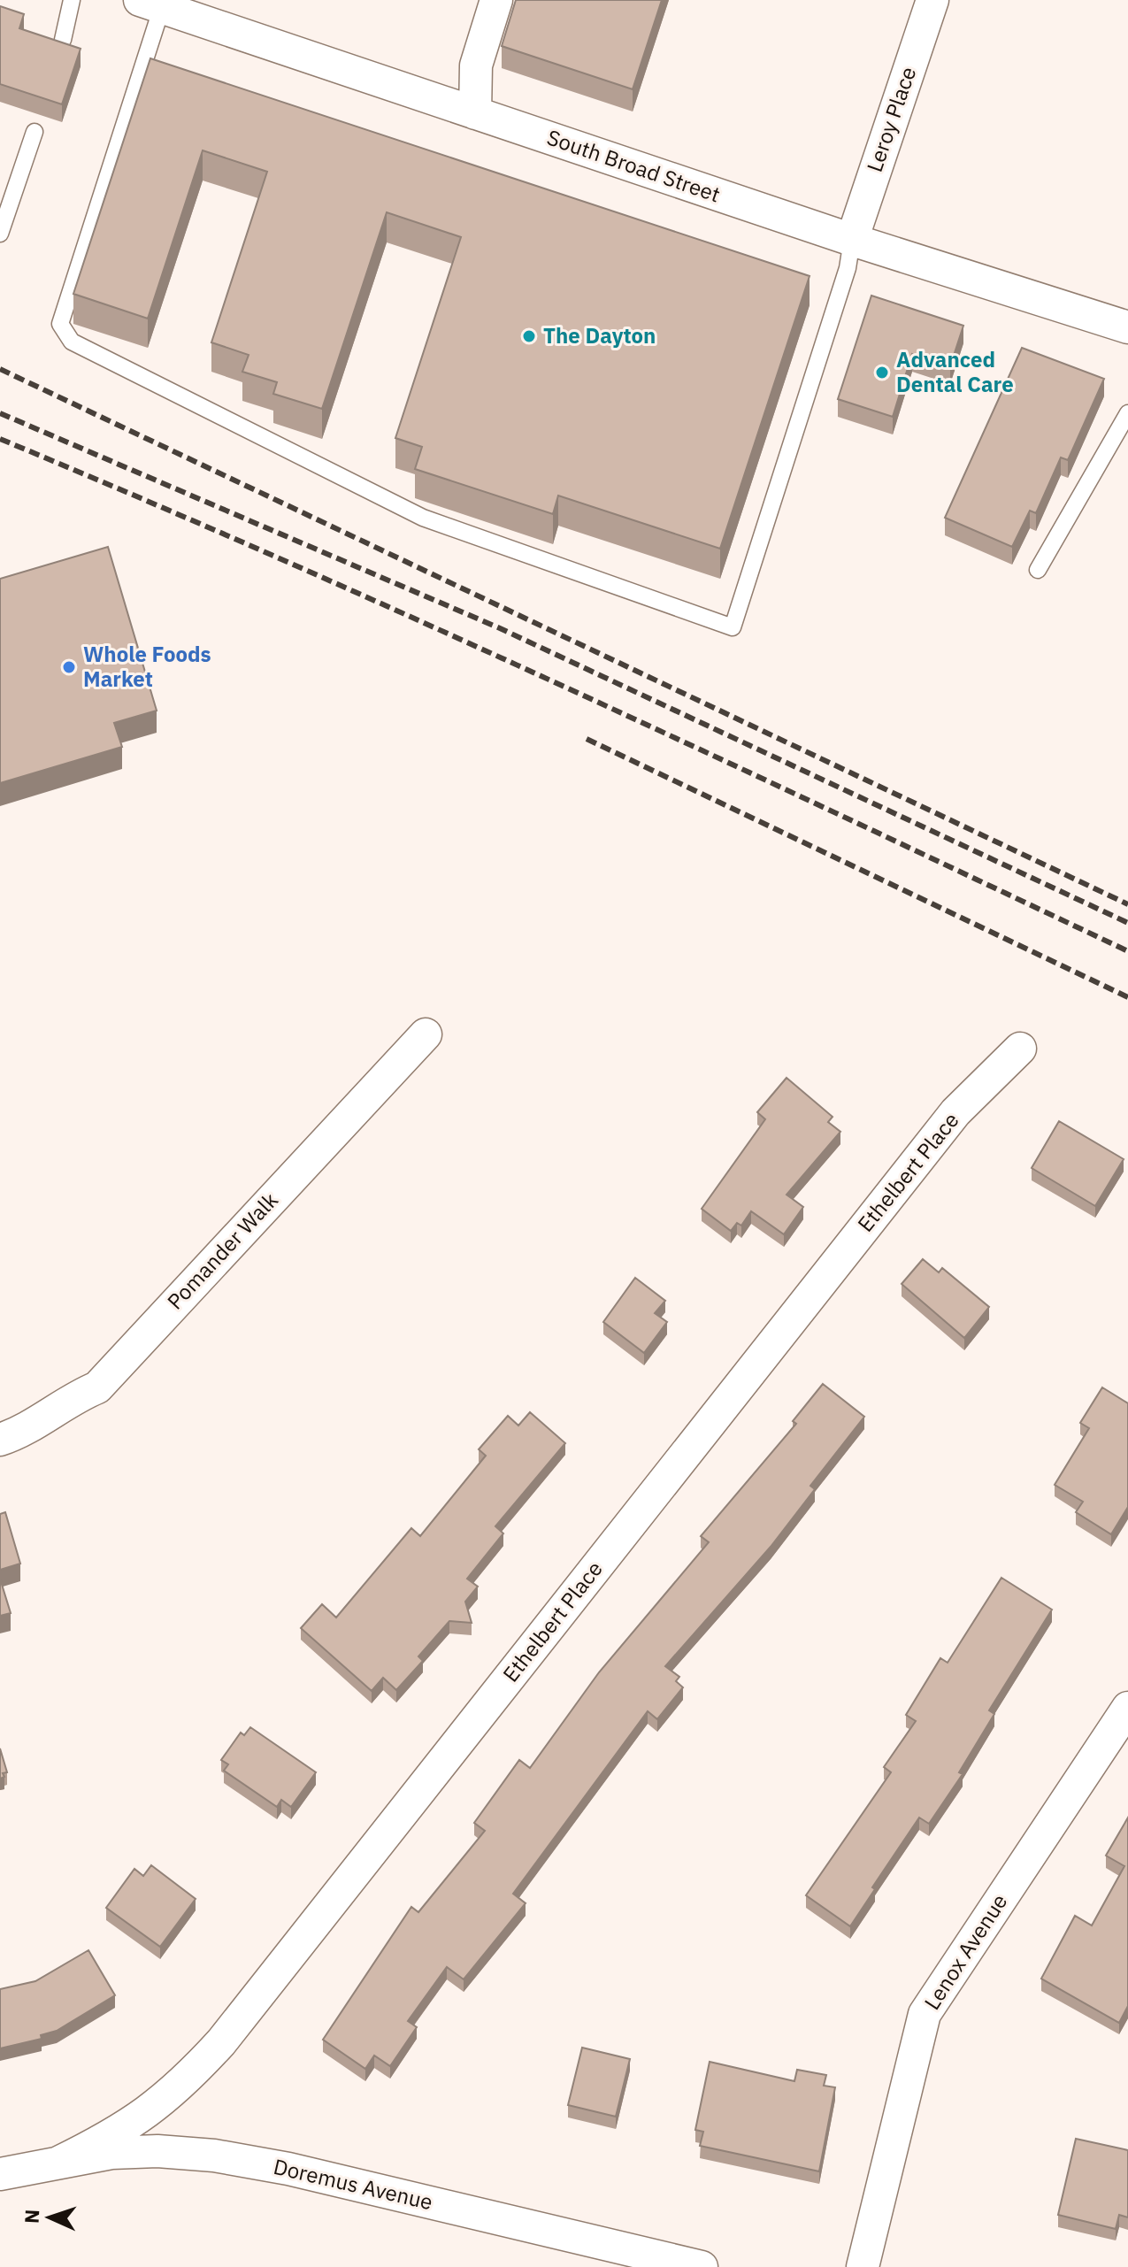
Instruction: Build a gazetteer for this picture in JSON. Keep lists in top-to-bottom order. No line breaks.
{"streets":{"street":["Leroy Place","South Broad Street","Ethelbert Place","Pomander Walk","Lenox Avenue","Doremus Avenue"]},"crossings":[["Leroy Place","South Broad Street"],["Ethelbert Place","Doremus Avenue"]],"places":["The Dayton","Advanced Dental Care","Whole Foods Market"],"north":"left"}
